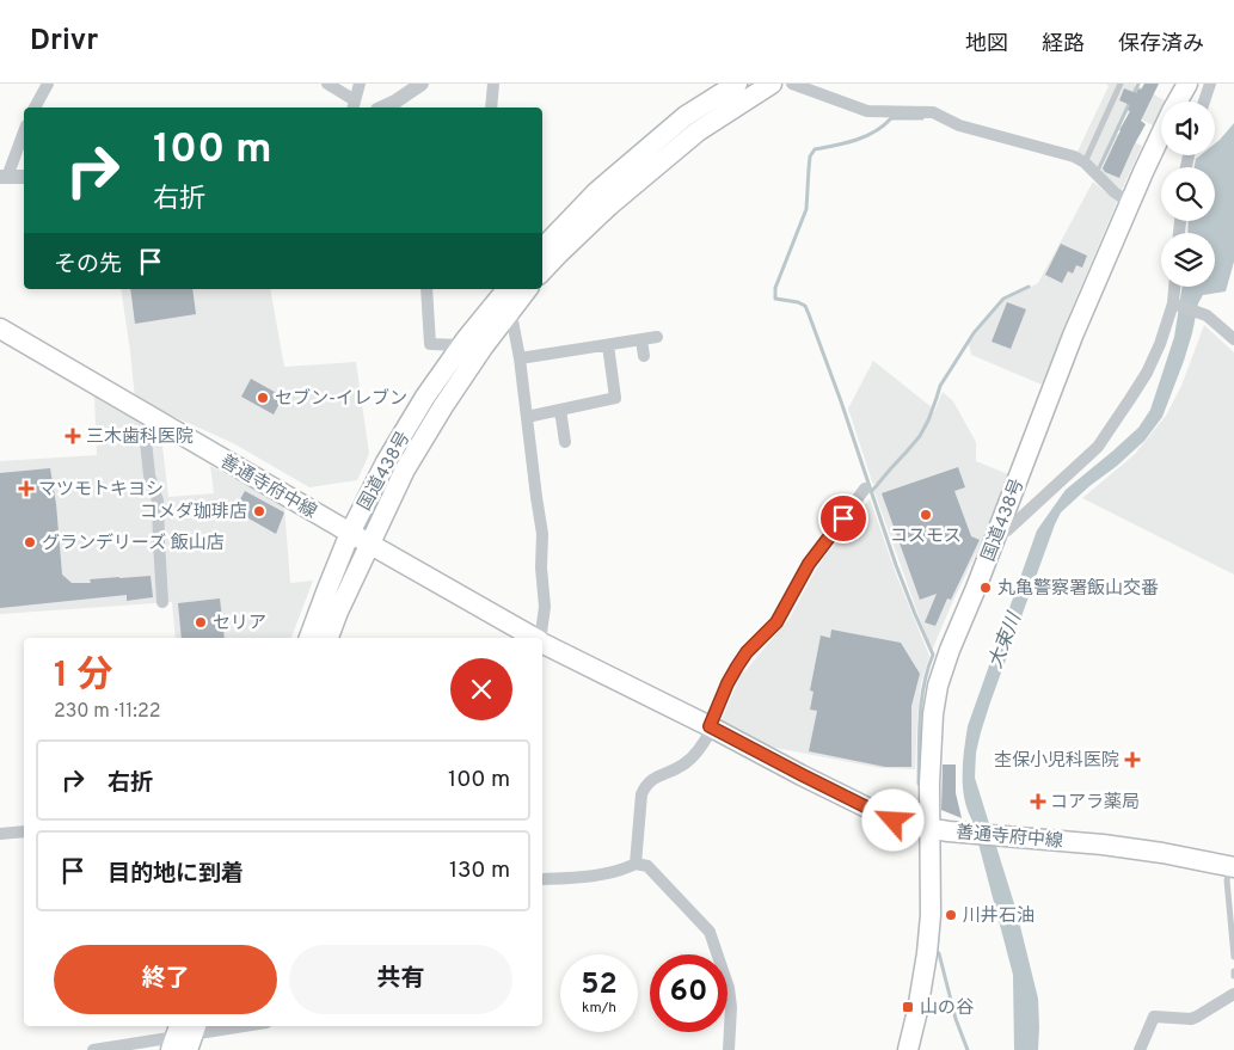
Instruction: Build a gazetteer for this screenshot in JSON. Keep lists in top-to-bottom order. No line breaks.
{"streets":{"main road":["国道438号","善通寺府中線"]},"crossings":[["国道438号","善通寺府中線"]],"water":["大束川"],"places":{"other":["セブン-イレブン","コメダ珈琲店","コスモス","グランデリーズ 飯山店","丸亀警察署飯山交番","セリア","川井石油"],"health":["三木歯科医院","マツモトキヨシ","杢保小児科医院","コアラ薬局"],"transit":["山の谷"]},"page":{"header":"Drivr","nav":["地図","経路","保存済み"],"turn":["100 m","右折"],"then":"その先","heading":["1 分","230 m · 11:22"],"list":[{"name":"右折","value":"100 m"},{"name":"目的地に到着","value":"130 m"}],"buttons":["終了","共有"],"speed":"52 km/h","limit":"60"}}
